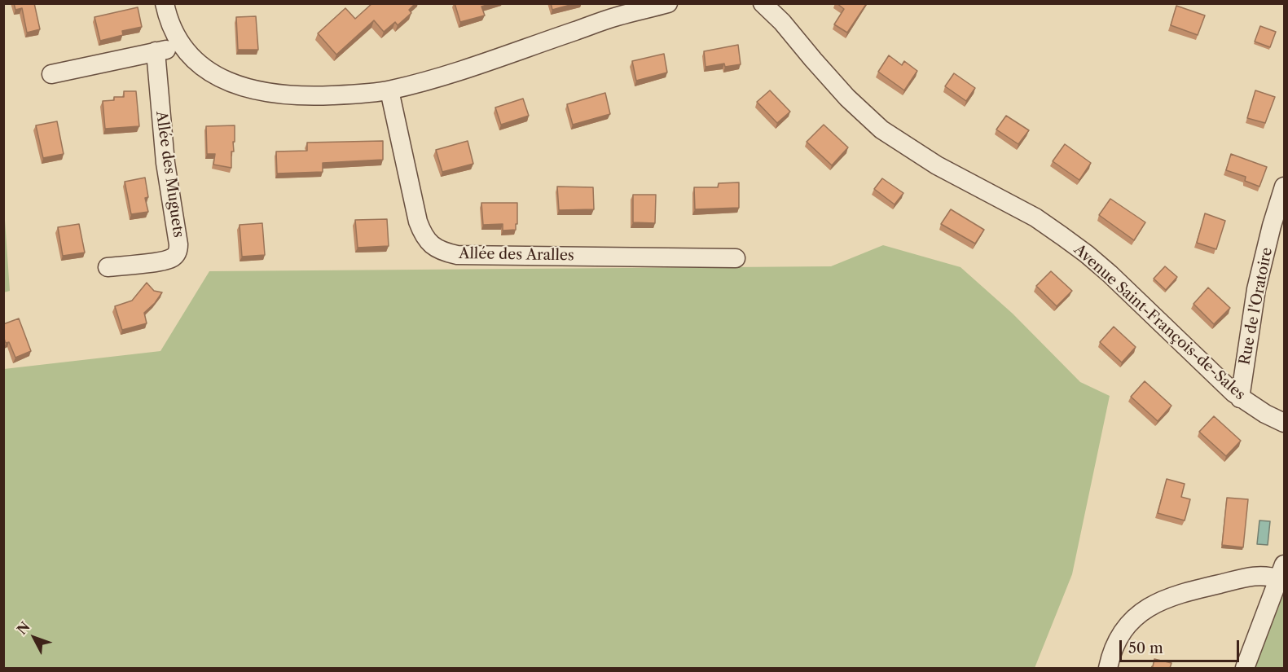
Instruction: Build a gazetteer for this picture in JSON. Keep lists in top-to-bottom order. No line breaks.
{"streets":{"street":["Allée des Muguets","Allée des Aralles","Rue de l'Oratoire","Avenue Saint-François-de-Sales"]},"crossings":[["Rue de l'Oratoire","Avenue Saint-François-de-Sales"]],"scale_bar":"50 m","north":"top left"}
